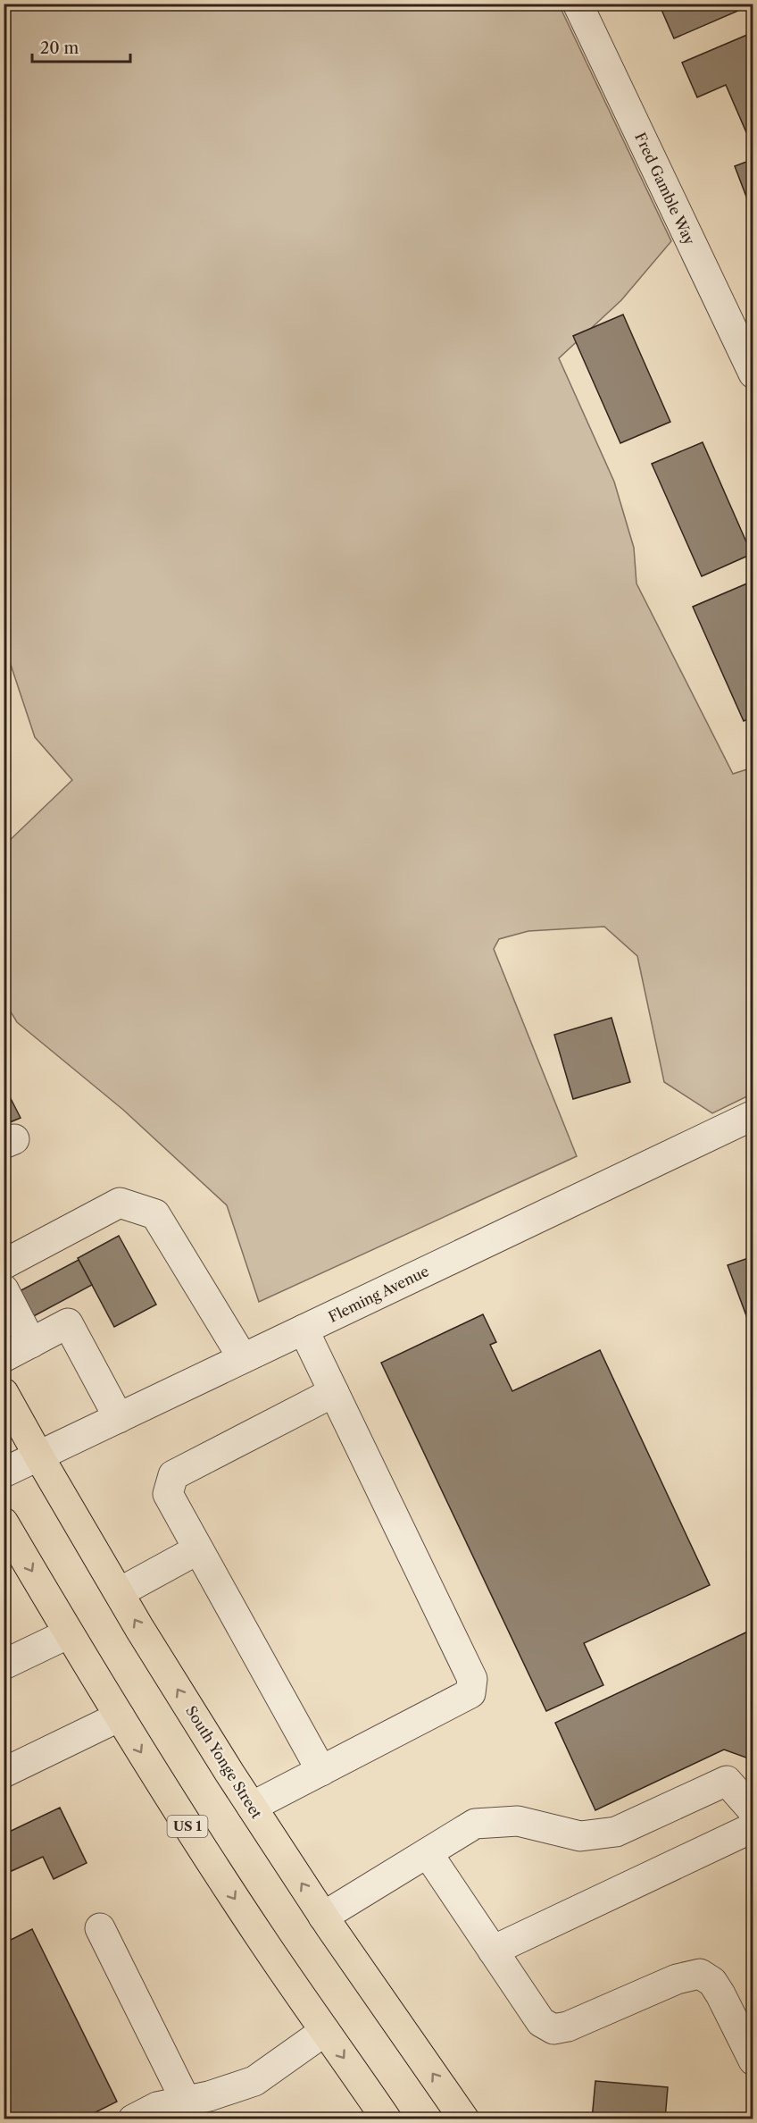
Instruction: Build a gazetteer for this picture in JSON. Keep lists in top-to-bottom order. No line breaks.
{"streets":{"main road":["South Yonge Street","US 1"],"street":["Fred Gamble Way","Fleming Avenue"]},"crossings":[["Fleming Avenue","South Yonge Street"]],"scale_bar":"20 m"}
